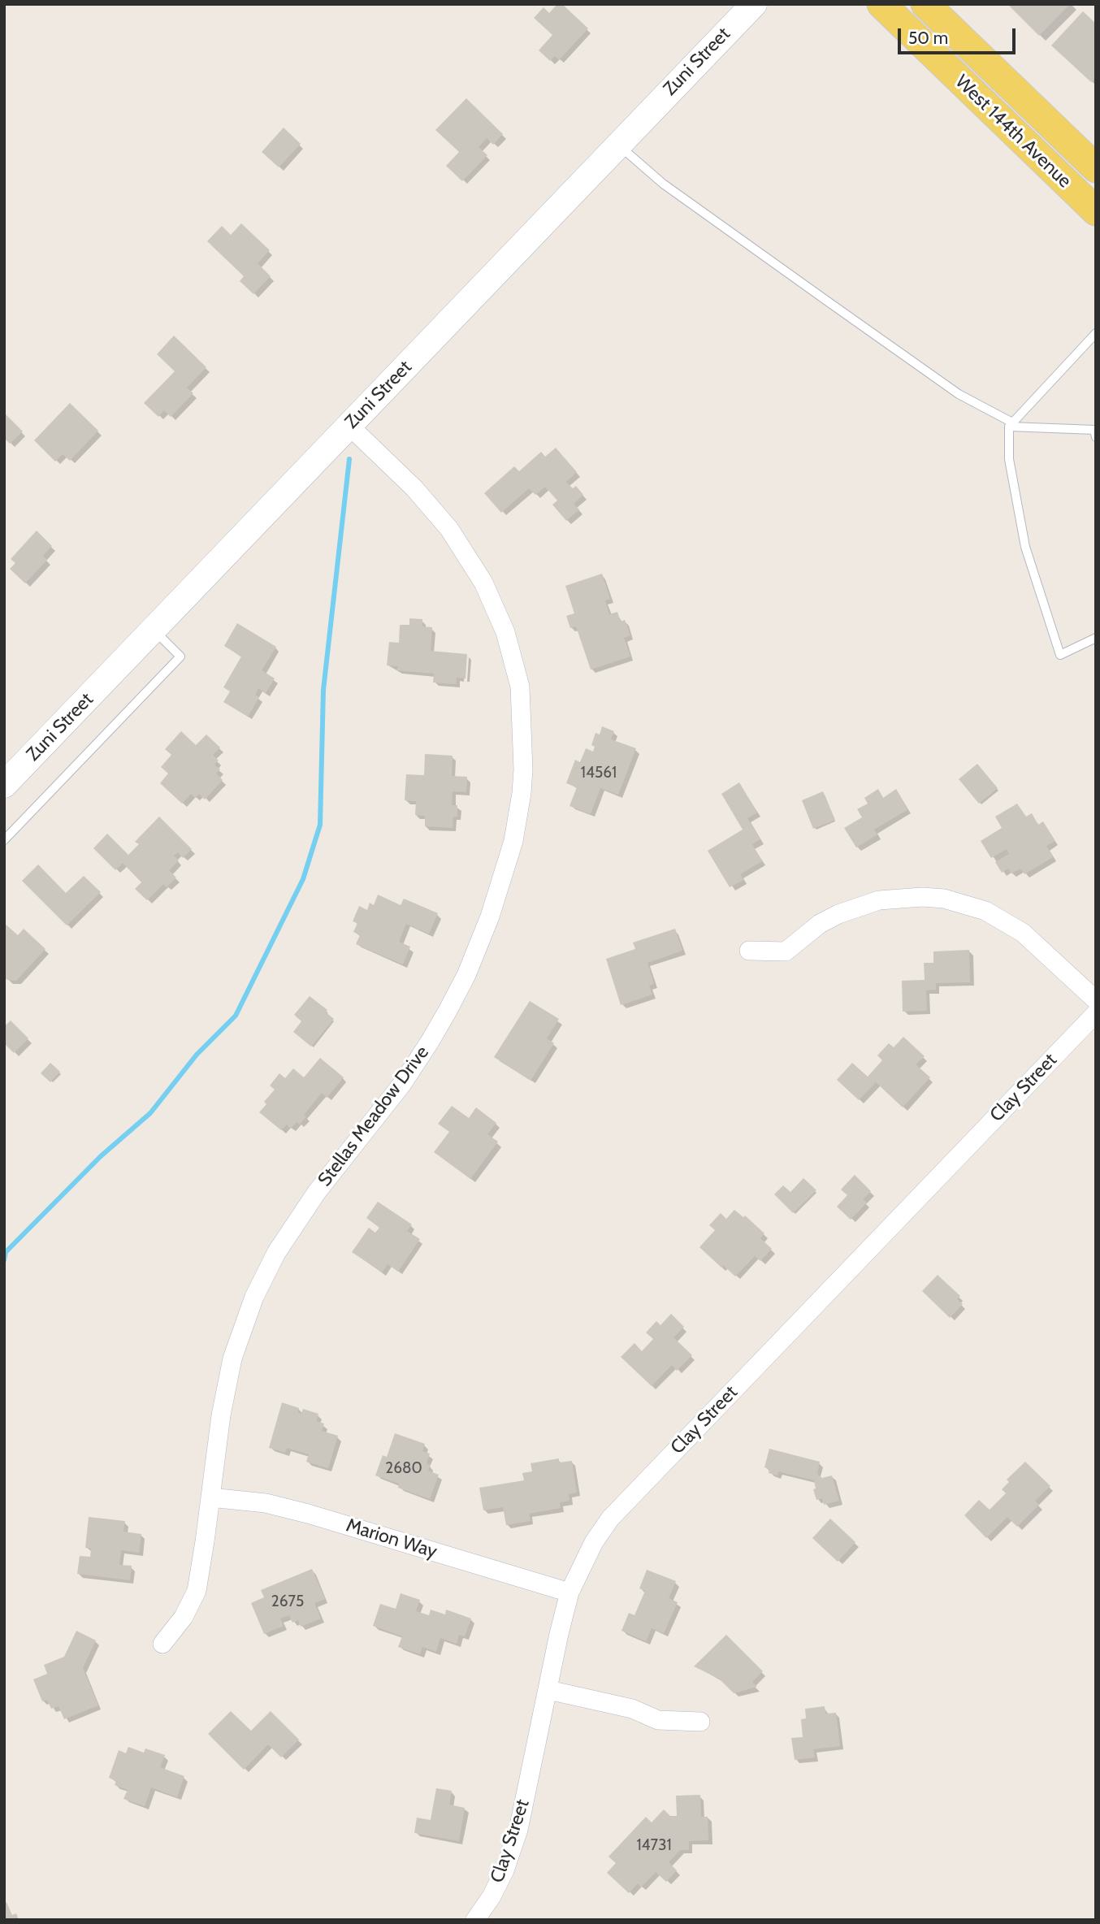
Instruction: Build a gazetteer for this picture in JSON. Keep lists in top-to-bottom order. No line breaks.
{"streets":{"main road":["West 144th Avenue"],"street":["Zuni Street","Clay Street","Stellas Meadow Drive","Marion Way"]},"crossings":[["Zuni Street","Stellas Meadow Drive"],["Clay Street","Marion Way"],["Stellas Meadow Drive","Marion Way"]],"house_numbers":["14561","2680","2675","14731"],"scale_bar":"50 m"}
